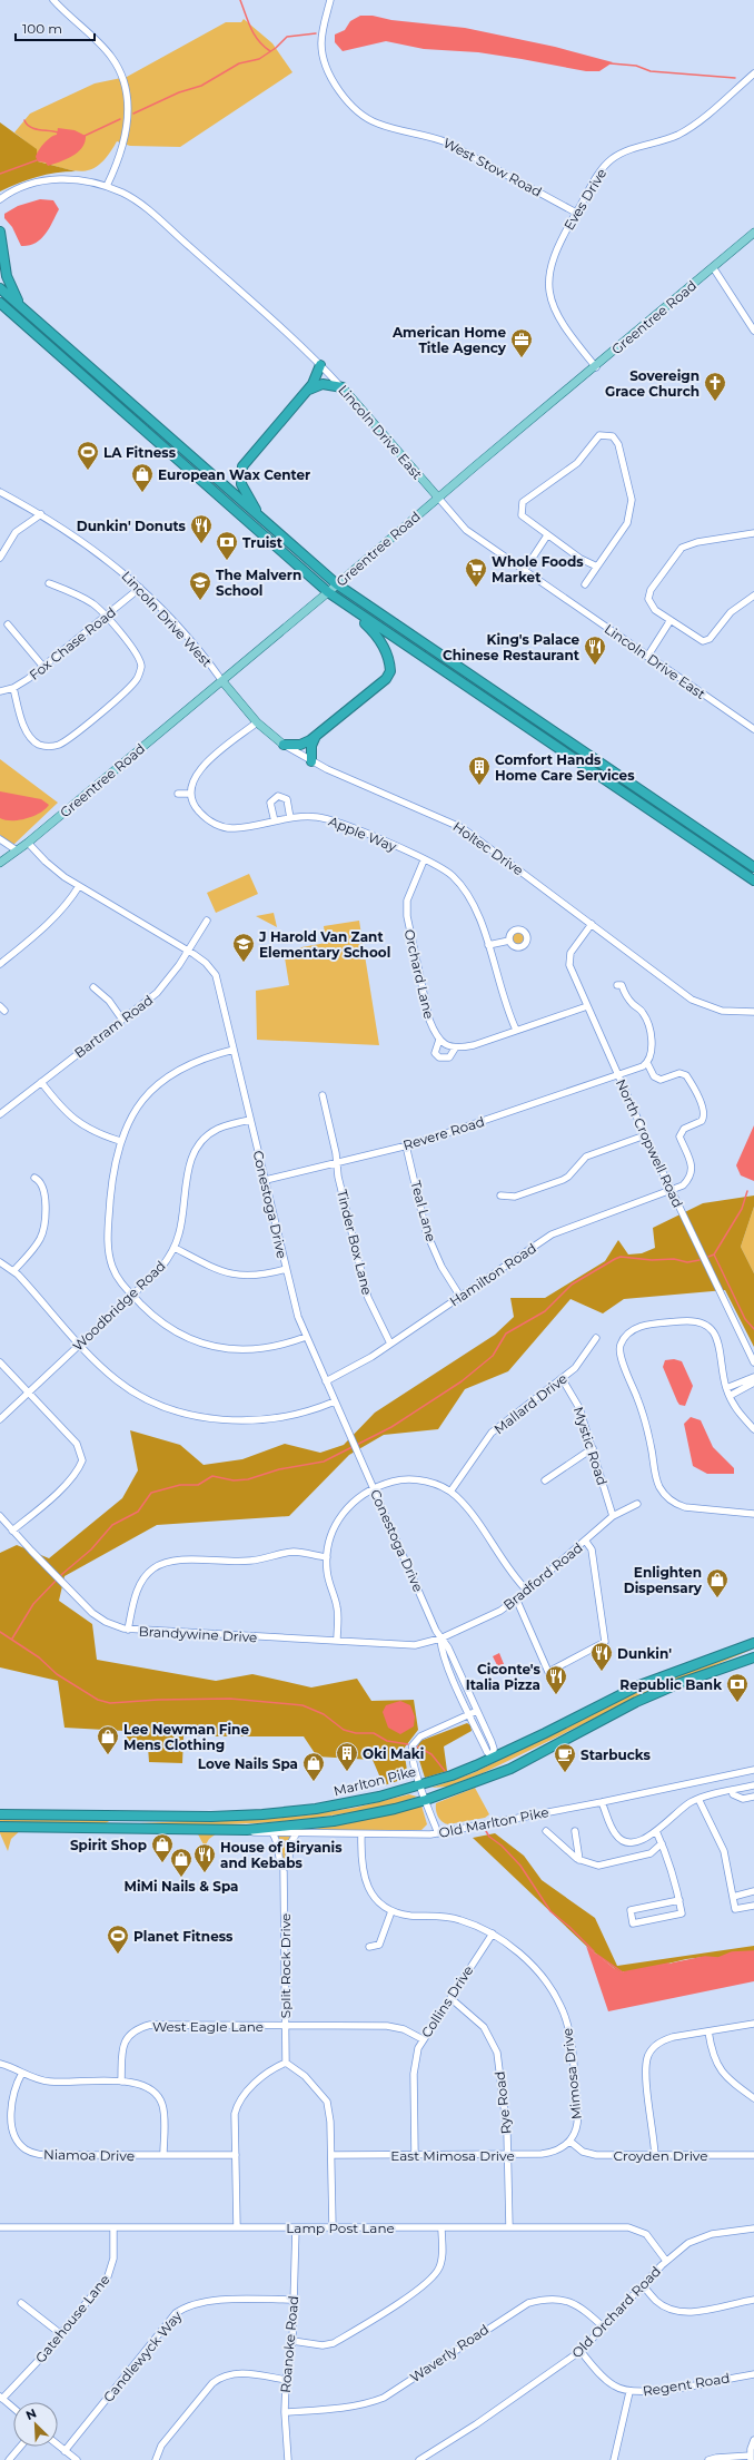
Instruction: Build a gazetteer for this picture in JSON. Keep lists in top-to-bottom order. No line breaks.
{"streets":{"highway":["Marlton Pike"],"main road":["Greentree Road","Lincoln Drive East","Holtec Drive"],"street":["West Stow Road","Eves Drive","Lincoln Drive West","Fox Chase Road","Apple Way","Orchard Lane","Bartram Road","Revere Road","North Cropwell Road","Conestoga Drive","Teal Lane","Tinder Box Lane","Hamilton Road","Woodbridge Road","Mallard Drive","Mystic Road","Bradford Road","Brandywine Drive","Old Marlton Pike","Split Rock Drive","Collins Drive","West Eagle Lane","Mimosa Drive","Rye Road","Niamoa Drive","East Mimosa Drive","Croyden Drive","Lamp Post Lane","Old Orchard Road","Gatehouse Lane","Roanoke Road","Waverly Road","Candlewyck Way","Regent Road"]},"crossings":[["West Stow Road","Eves Drive"],["Eves Drive","Greentree Road"],["Greentree Road","Lincoln Drive East"],["Greentree Road","Lincoln Drive West"],["Greentree Road","Holtec Drive"],["Greentree Road","Conestoga Drive"],["Lincoln Drive West","Fox Chase Road"],["Lincoln Drive West","Holtec Drive"],["Apple Way","Orchard Lane"],["Holtec Drive","North Cropwell Road"],["Bartram Road","Conestoga Drive"],["Revere Road","North Cropwell Road"],["Revere Road","Conestoga Drive"],["Revere Road","Teal Lane"],["Revere Road","Tinder Box Lane"],["Revere Road","Hamilton Road"],["North Cropwell Road","Hamilton Road"],["Conestoga Drive","Hamilton Road"],["Conestoga Drive","Woodbridge Road"],["Conestoga Drive","Bradford Road"],["Conestoga Drive","Brandywine Drive"],["Conestoga Drive","Marlton Pike"],["Teal Lane","Hamilton Road"],["Tinder Box Lane","Hamilton Road"],["Mallard Drive","Mystic Road"],["Mystic Road","Bradford Road"],["Bradford Road","Brandywine Drive"],["Old Marlton Pike","Split Rock Drive"],["Split Rock Drive","West Eagle Lane"],["Collins Drive","West Eagle Lane"],["Collins Drive","Mimosa Drive"],["Collins Drive","Rye Road"],["Collins Drive","East Mimosa Drive"],["Mimosa Drive","East Mimosa Drive"],["Mimosa Drive","Croyden Drive"],["Rye Road","East Mimosa Drive"],["Rye Road","Lamp Post Lane"],["East Mimosa Drive","Croyden Drive"],["Lamp Post Lane","Old Orchard Road"],["Lamp Post Lane","Gatehouse Lane"],["Lamp Post Lane","Roanoke Road"],["Old Orchard Road","Waverly Road"],["Old Orchard Road","Regent Road"],["Roanoke Road","Waverly Road"],["Roanoke Road","Candlewyck Way"]],"places":{"office":["American Home Title Agency"],"church":["Sovereign Grace Church"],"sports":["LA Fitness","Planet Fitness"],"shop":["European Wax Center","Enlighten Dispensary","Lee Newman Fine Mens Clothing","Love Nails Spa","Spirit Shop","MiMi Nails & Spa"],"restaurant":["Dunkin' Donuts","King's Palace Chinese Restaurant","Dunkin'","Ciconte's Italia Pizza","House of Biryanis and Kebabs"],"bank":["Truist","Republic Bank"],"supermarket":["Whole Foods Market"],"school or university":["The Malvern School","J Harold Van Zant Elementary School"],"building":["Comfort Hands Home Care Services","Oki Maki"],"cafe":["Starbucks"]},"scale_bar":"100 m","north":"top left"}
